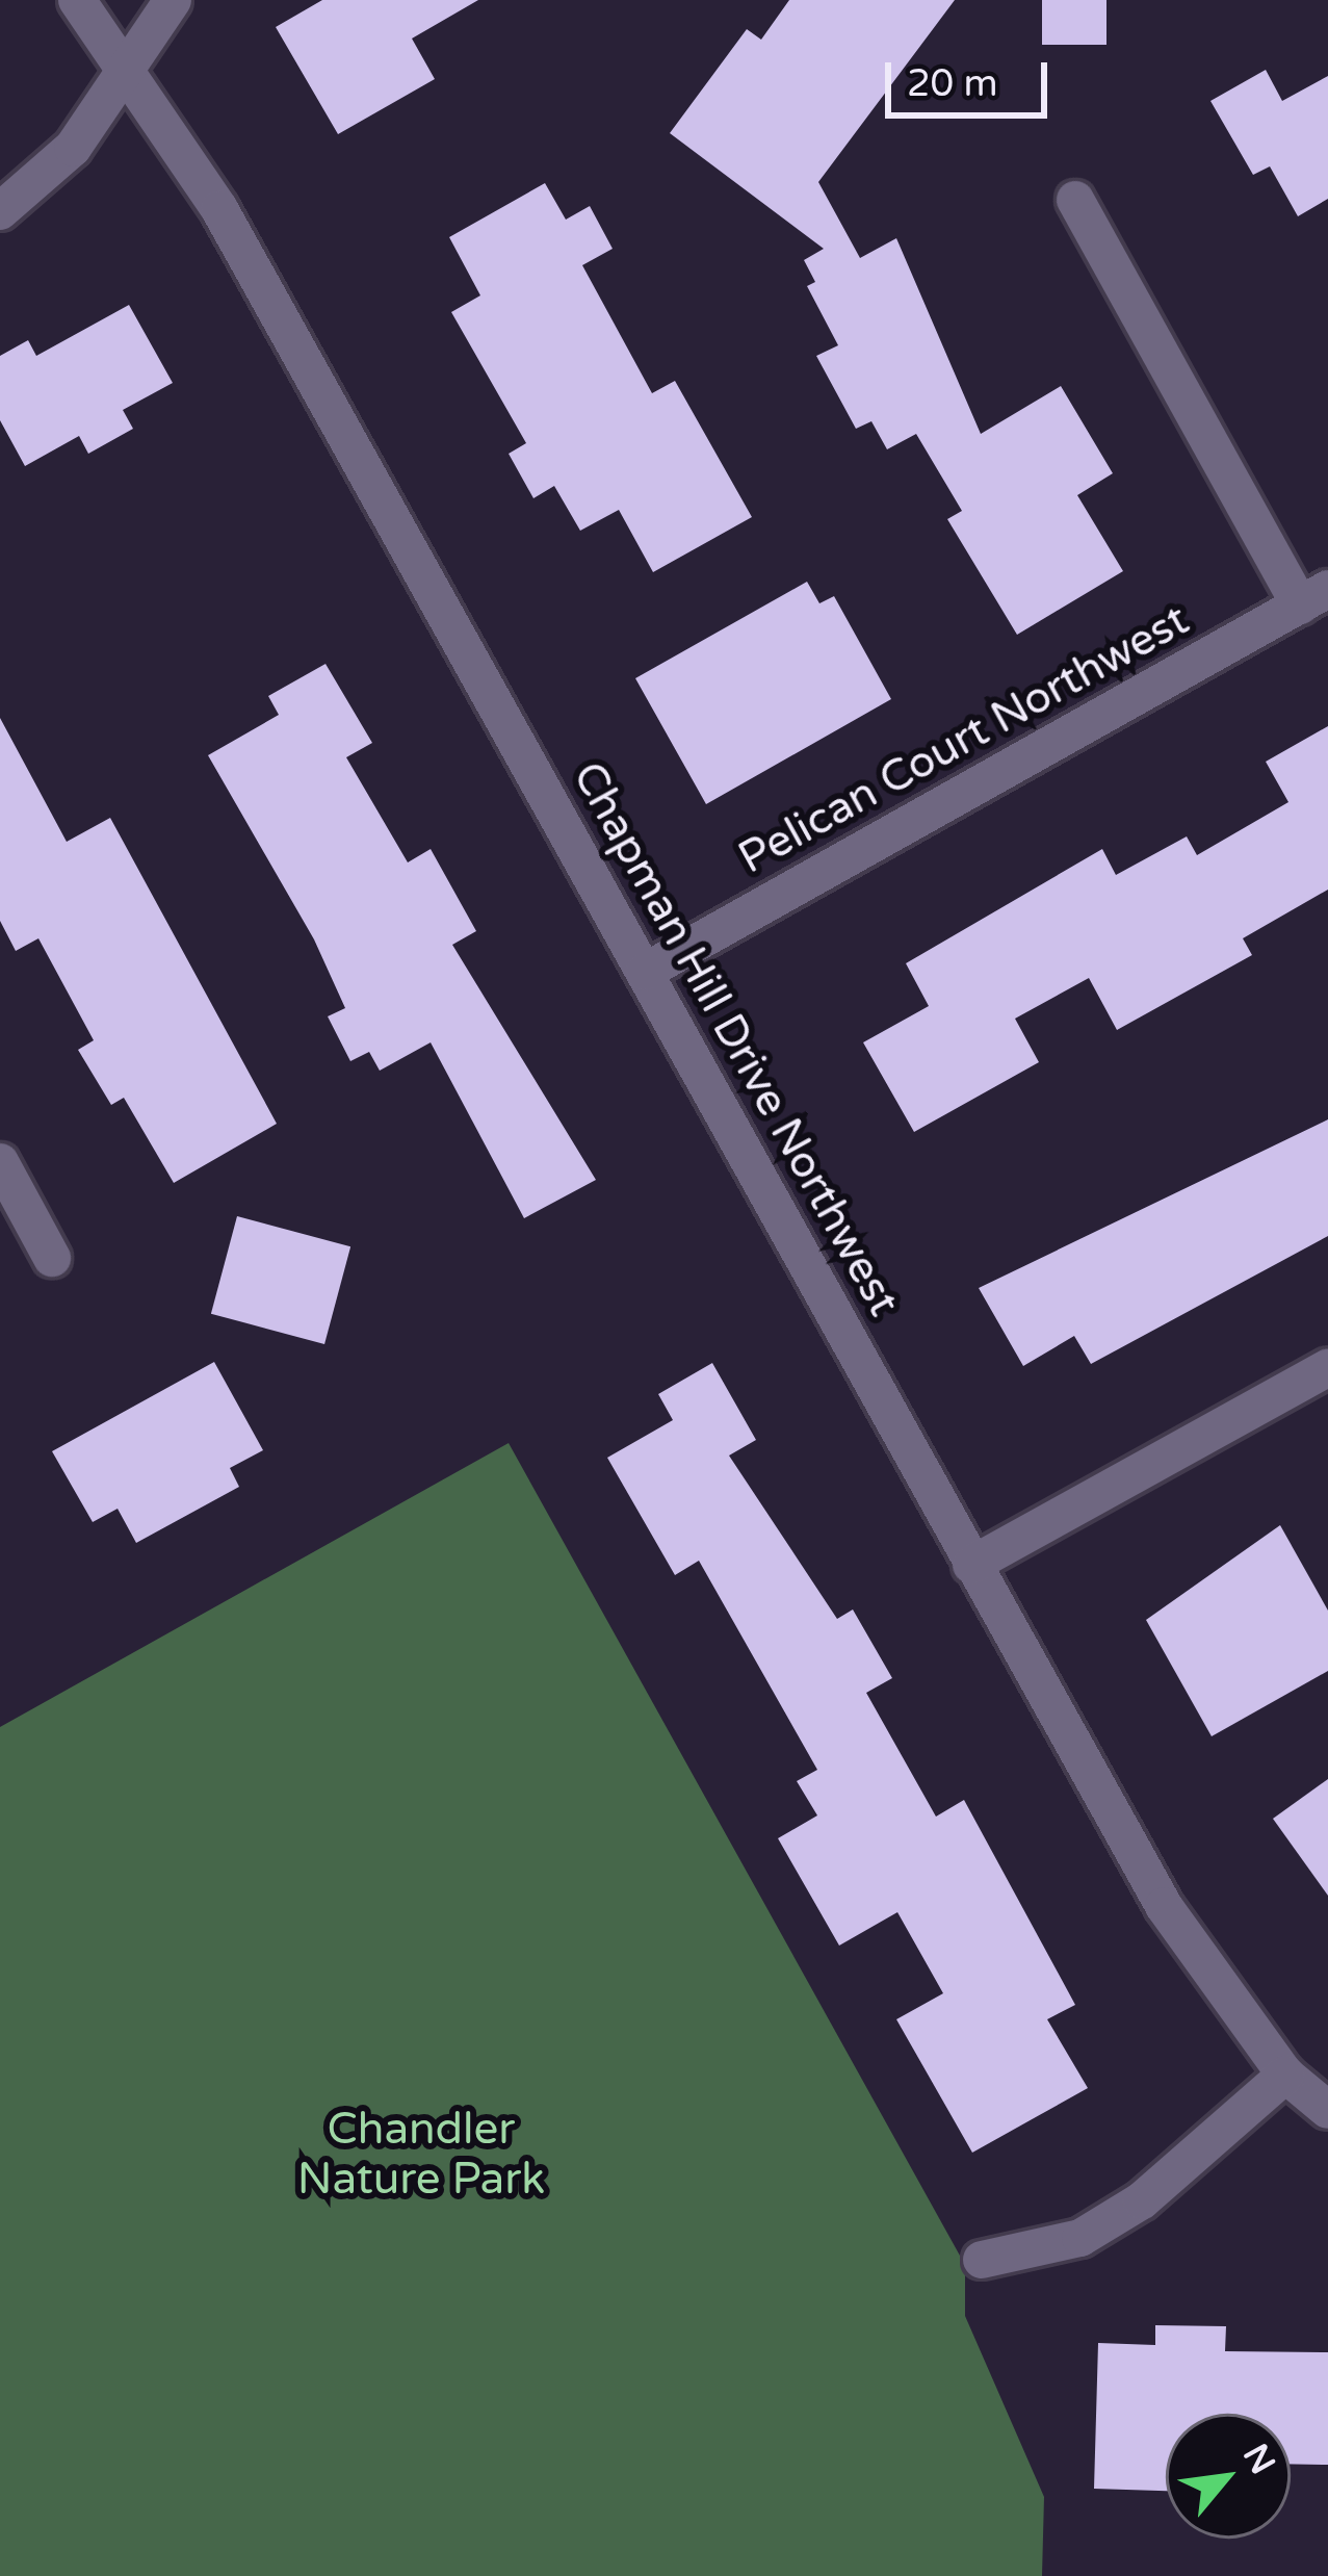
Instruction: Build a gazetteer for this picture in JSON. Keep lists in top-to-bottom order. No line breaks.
{"streets":{"street":["Pelican Court Northwest","Chapman Hill Drive Northwest"]},"crossings":[["Pelican Court Northwest","Chapman Hill Drive Northwest"]],"parks":["Chandler Nature Park"],"scale_bar":"20 m","north":"top right"}
